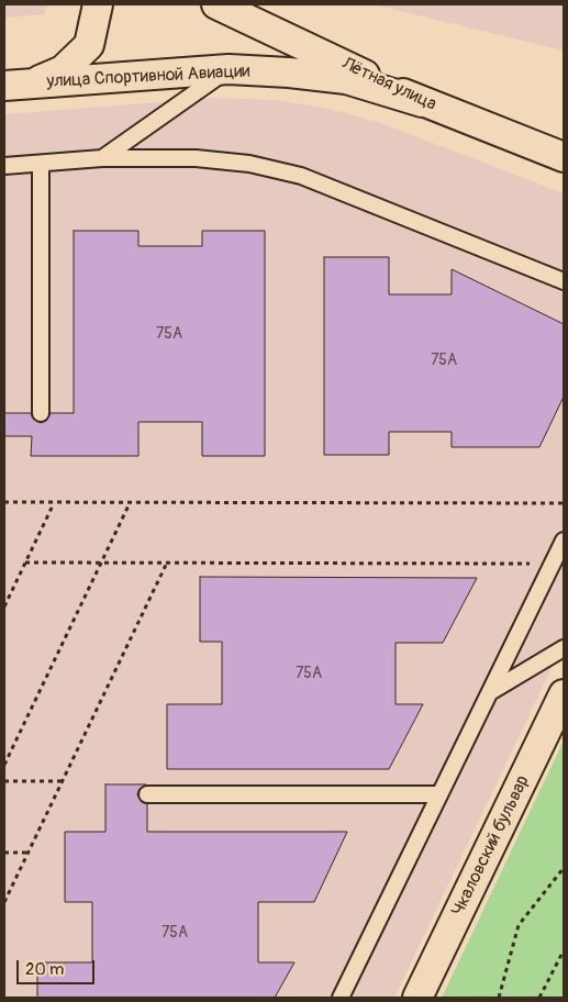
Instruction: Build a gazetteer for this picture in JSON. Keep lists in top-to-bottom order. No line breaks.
{"streets":{"street":["улица Спортивной Авиации","Лётная улица","Чкаловский бульвар"]},"crossings":[["улица Спортивной Авиации","Лётная улица"]],"house_numbers":["75А","75А","75А","75А"],"scale_bar":"20 m"}
